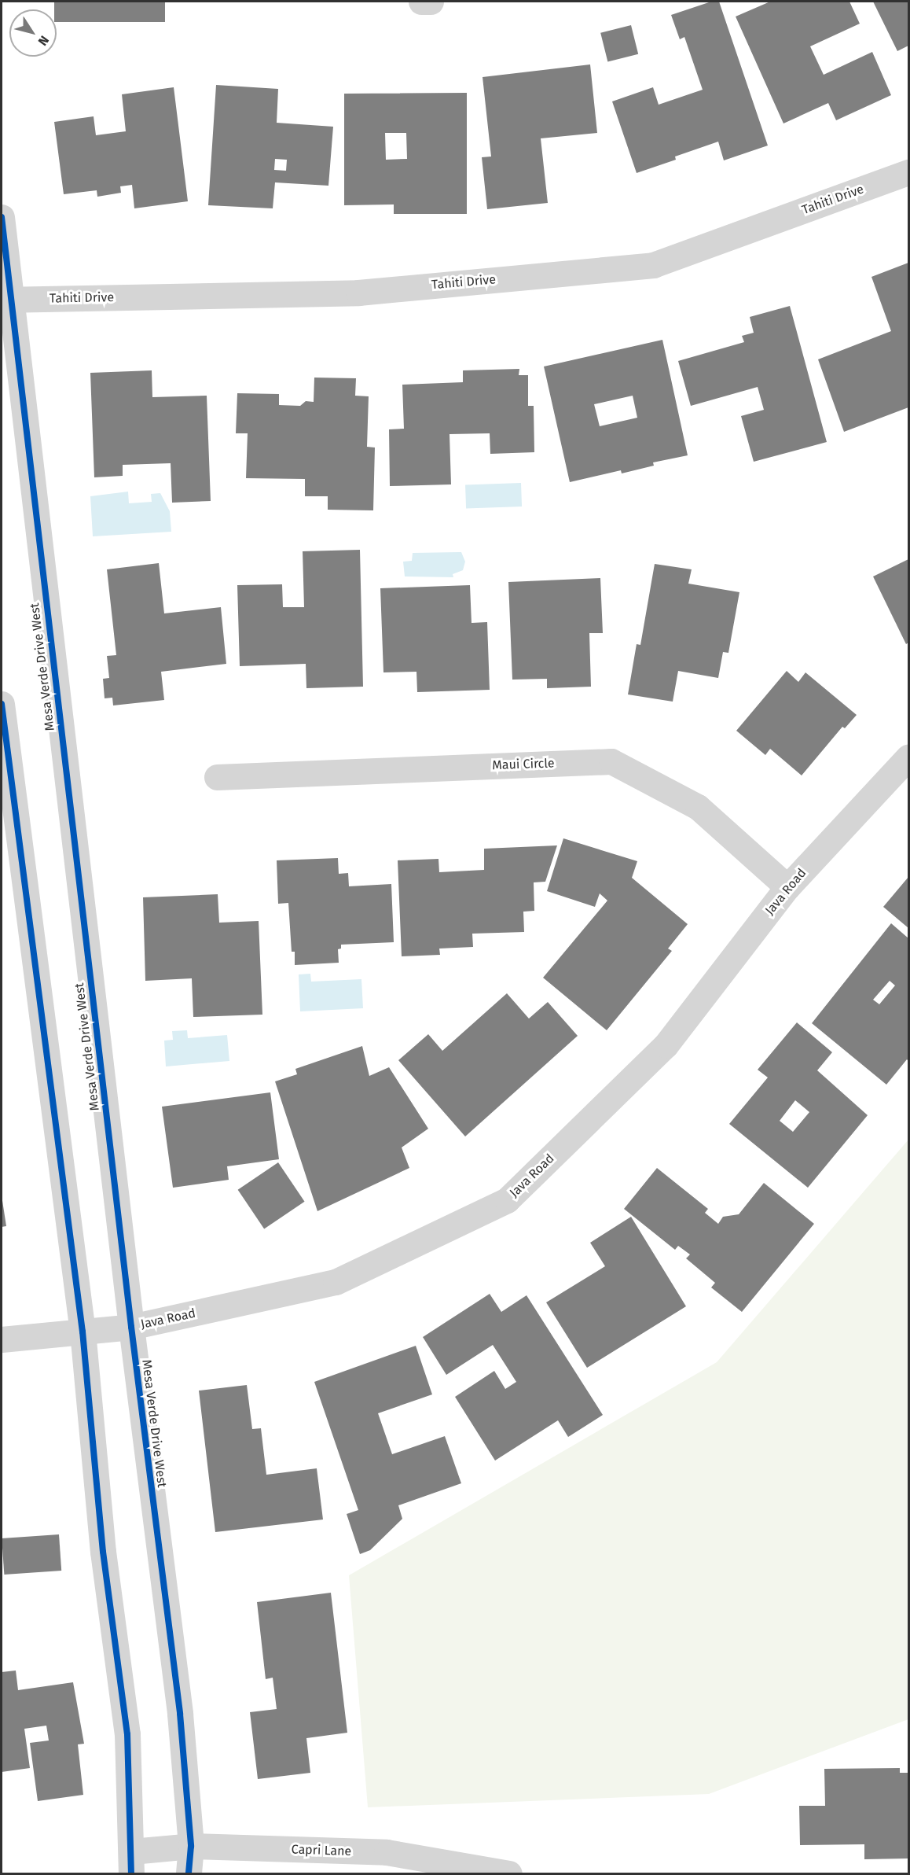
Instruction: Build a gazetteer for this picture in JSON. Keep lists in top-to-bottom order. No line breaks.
{"streets":{"street":["Tahiti Drive","Mesa Verde Drive West","Maui Circle","Java Road","Capri Lane"]},"crossings":[["Tahiti Drive","Mesa Verde Drive West"],["Mesa Verde Drive West","Java Road"],["Mesa Verde Drive West","Capri Lane"],["Maui Circle","Java Road"]],"north":"bottom right"}
